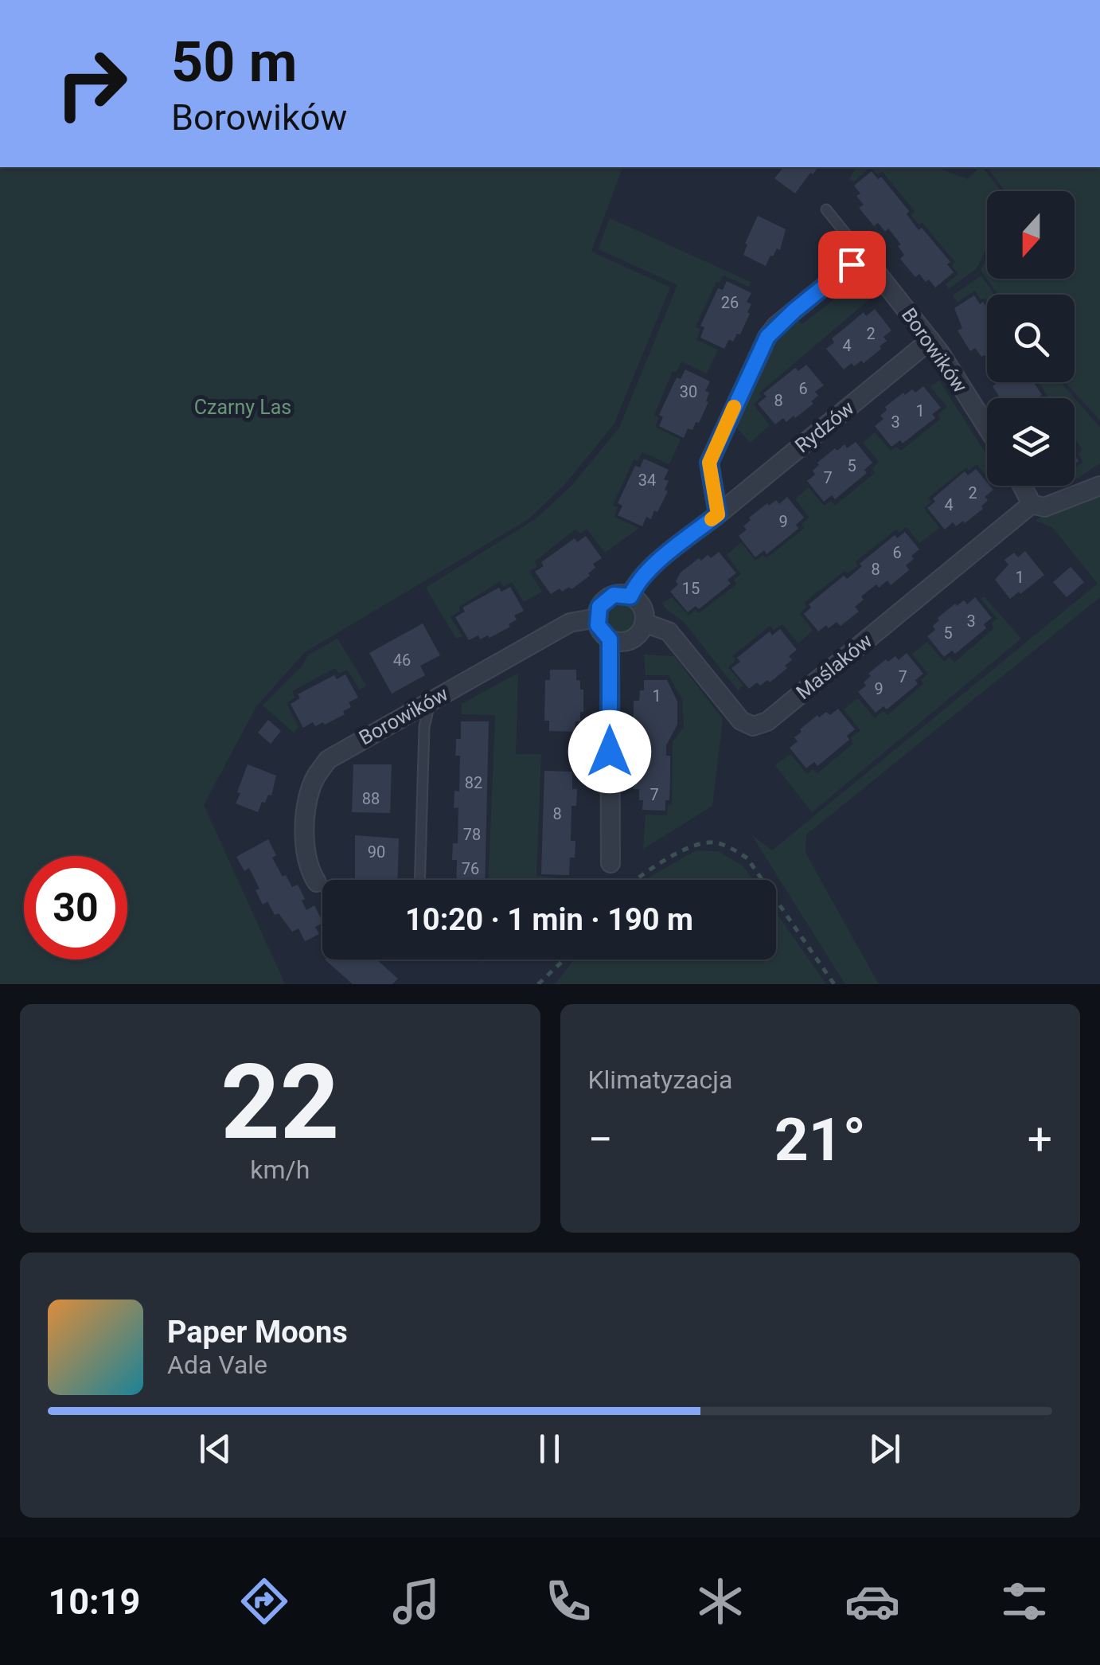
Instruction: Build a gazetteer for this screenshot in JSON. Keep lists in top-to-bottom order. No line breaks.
{"streets":{"street":["Borowików","Rydzów","Maślaków"]},"crossings":[["Borowików","Rydzów"],["Borowików","Maślaków"]],"parks":["Czarny Las"],"house_numbers":["26","2","4","6","30","8","1","3","5","7","34","2","4","9","6","8","1","15","3","5","46","7","9","1","82","7","88","8","78","90","76"],"north":"bottom","page":{"turn":["50 m","Borowików"],"limit":"30","trip":"10:20 · 1 min · 190 m","tile":[["22","km/h"],"Klimatyzacja"],"heat":["−","21°","+"],"song":["Paper Moons","Ada Vale"],"tabs":"10:19"}}
